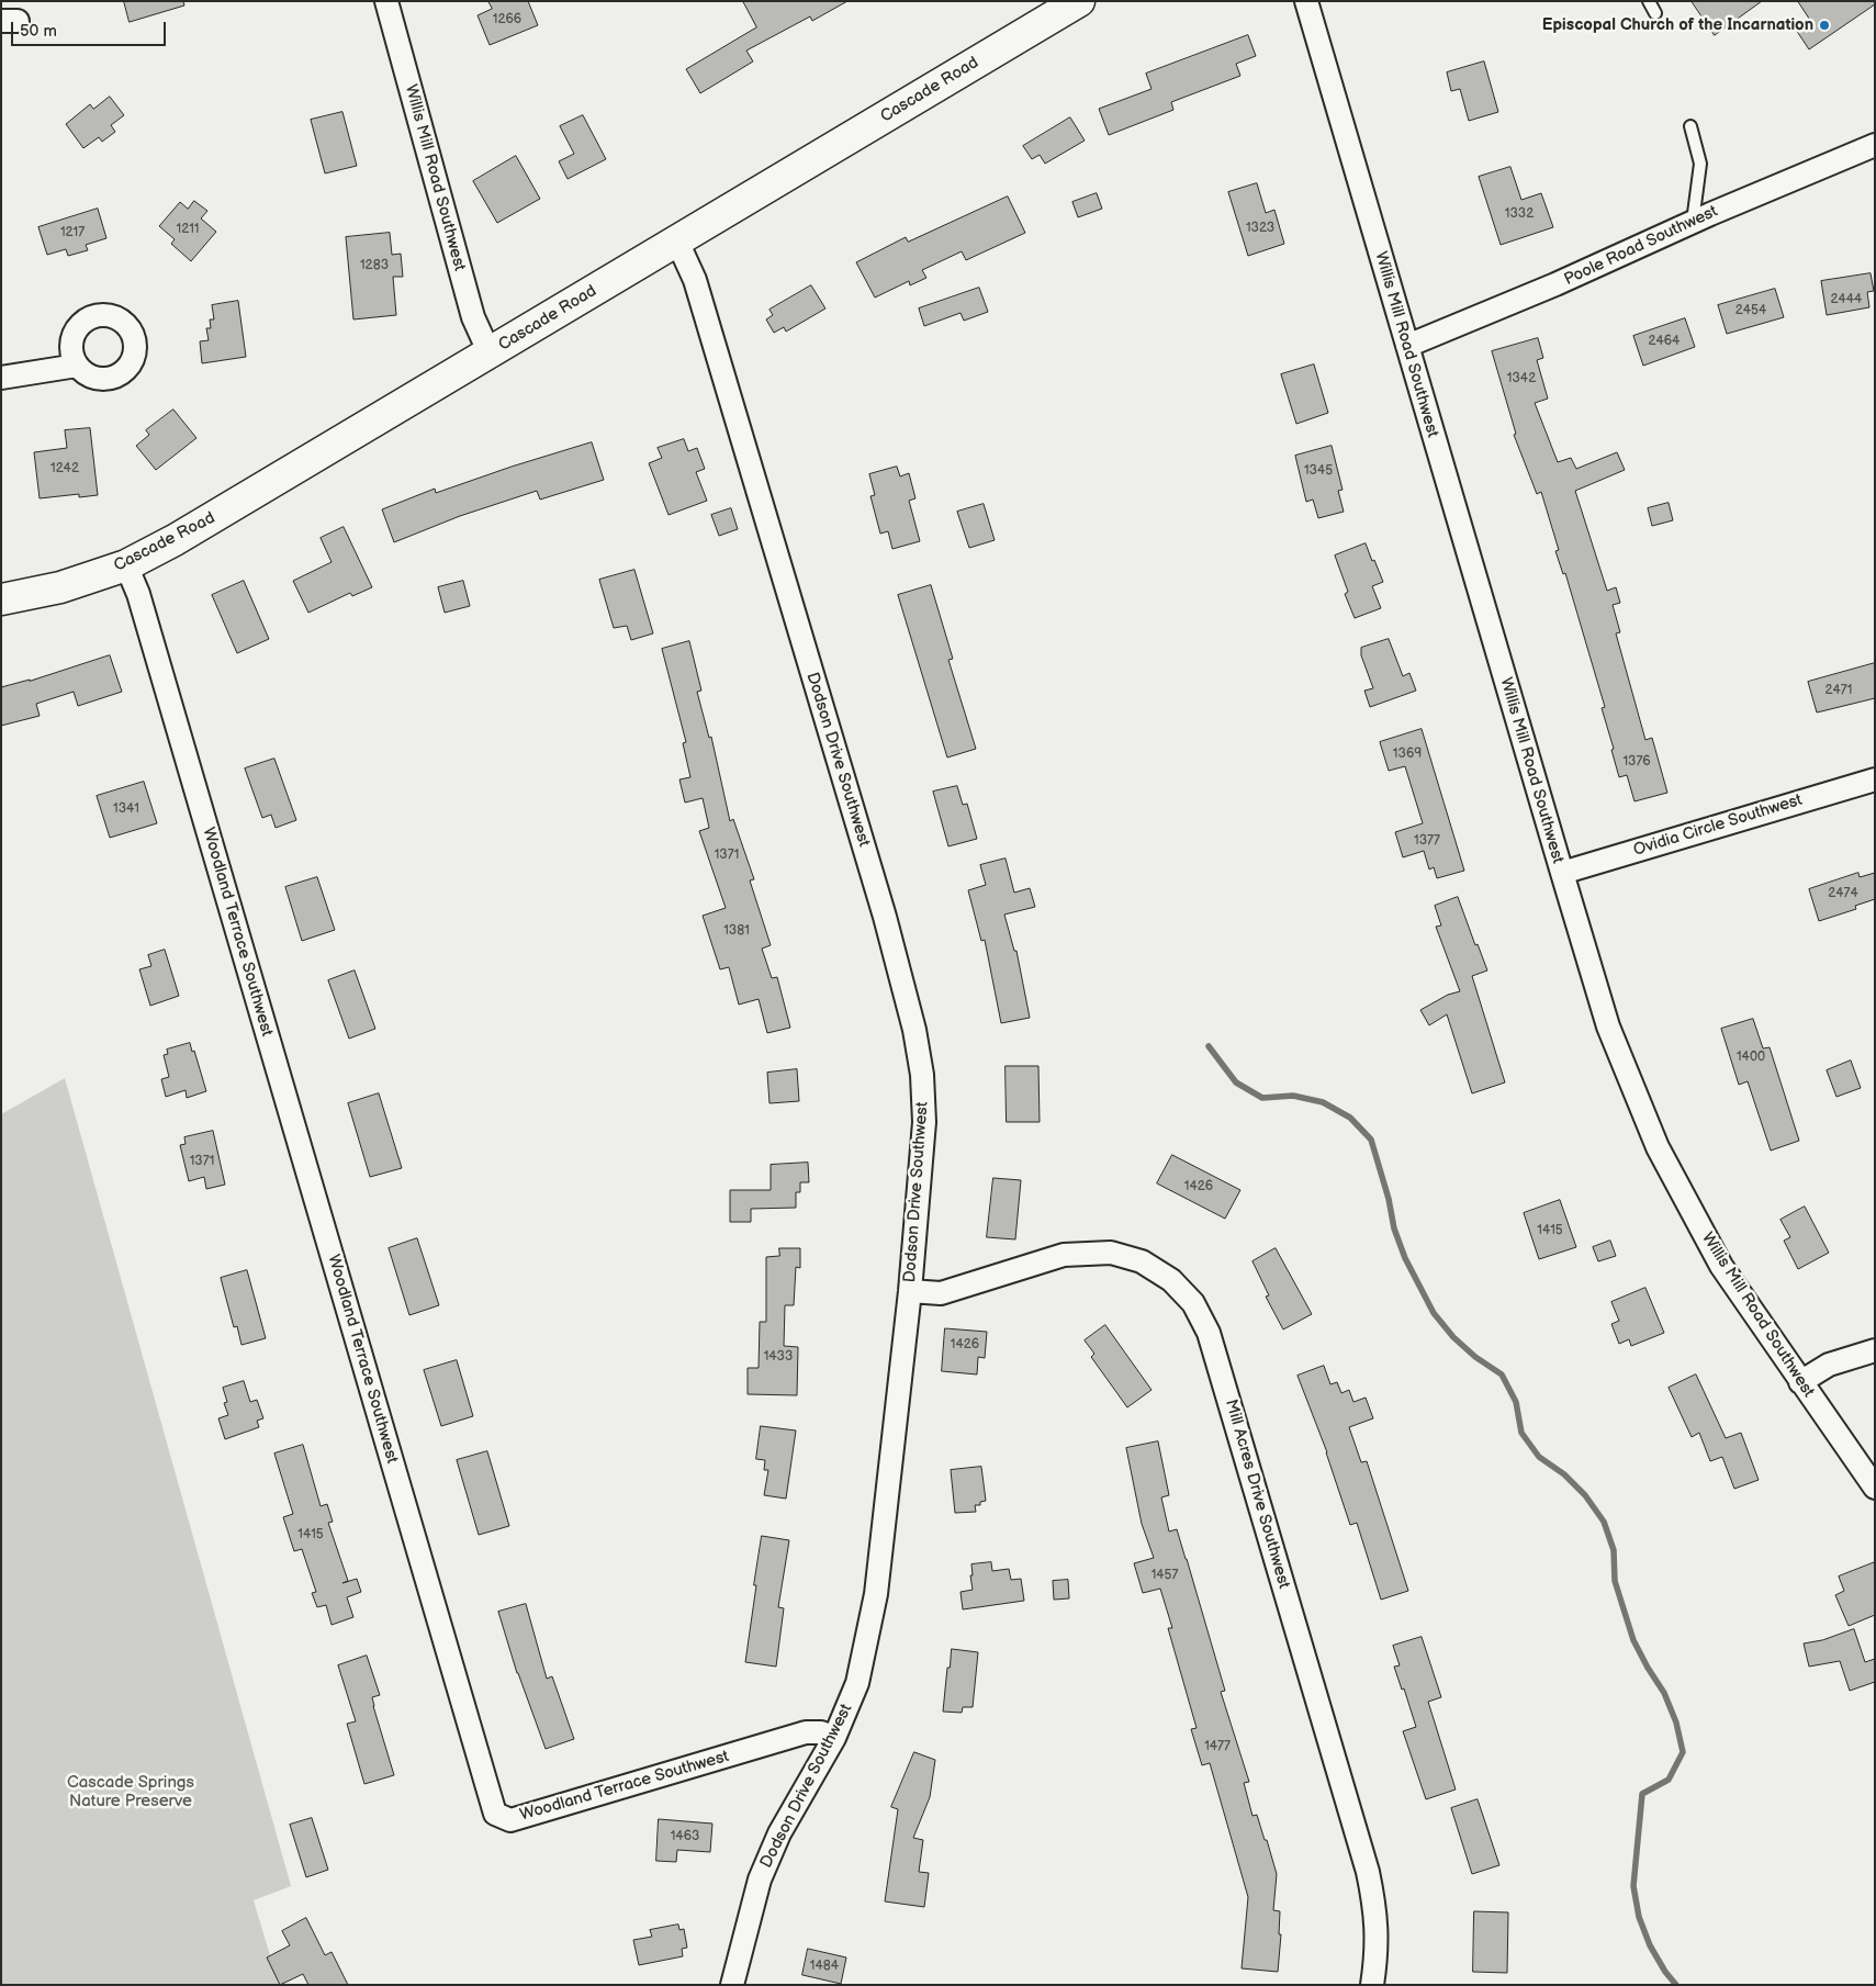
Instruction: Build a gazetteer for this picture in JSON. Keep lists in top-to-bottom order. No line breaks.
{"streets":{"main road":["Cascade Road"],"street":["Willis Mill Road Southwest","Poole Road Southwest","Dodson Drive Southwest","Ovidia Circle Southwest","Woodland Terrace Southwest","Mill Acres Drive Southwest"]},"crossings":[["Cascade Road","Willis Mill Road Southwest"],["Cascade Road","Dodson Drive Southwest"],["Cascade Road","Woodland Terrace Southwest"],["Willis Mill Road Southwest","Poole Road Southwest"],["Willis Mill Road Southwest","Ovidia Circle Southwest"],["Dodson Drive Southwest","Woodland Terrace Southwest"],["Dodson Drive Southwest","Mill Acres Drive Southwest"]],"parks":["Cascade Springs Nature Preserve"],"places":["Episcopal Church of the Incarnation"],"house_numbers":["1266","1332","1323","1211","1217","1283","2444","2454","2464","1342","1242","1345","2471","1369","1376","1341","1377","1371","2474","1381","1400","1371","1426","1415","1426","1433","1415","1457","1477","1463","1484"],"scale_bar":"50 m"}
